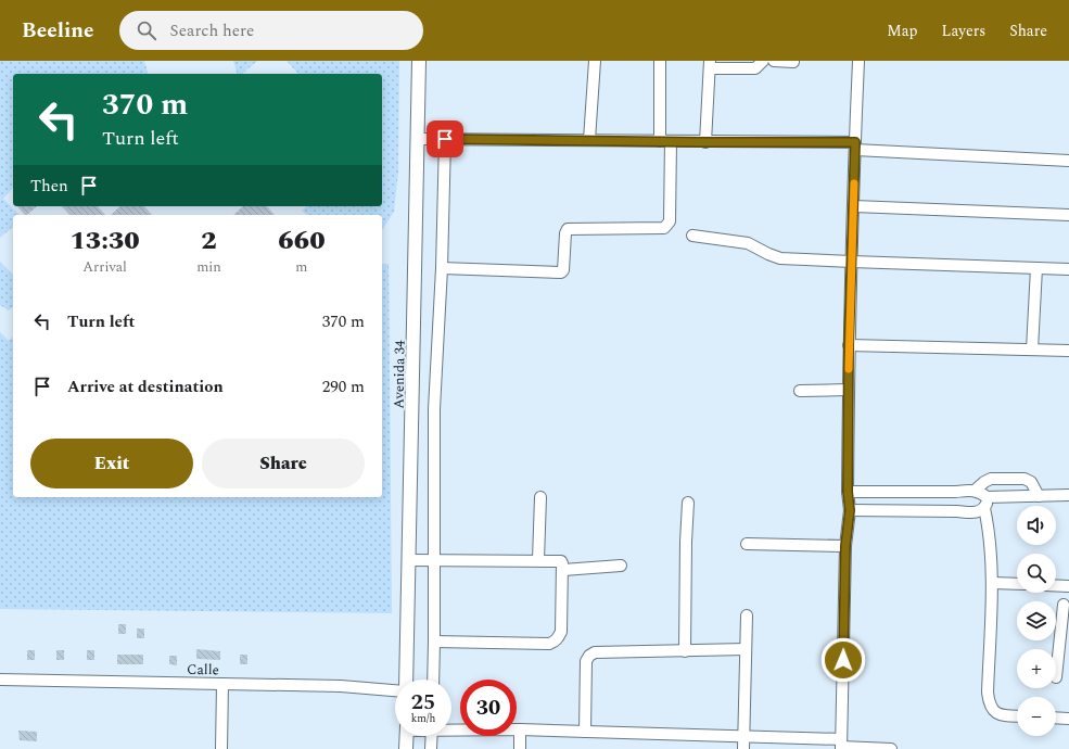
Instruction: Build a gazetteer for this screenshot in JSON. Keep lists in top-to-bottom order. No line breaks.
{"streets":{"street":["Avenida 34","Calle"]},"page":{"header":"Beeline","search":"Search here","nav":["Map","Layers","Share"],"turn":["370 m","Turn left"],"then":"Then","eta":["13:30","Arrival","2","min","660","m"],"list":[{"name":"Turn left","value":"370 m"},{"name":"Arrive at destination","value":"290 m"}],"buttons":["Exit","Share"],"map_buttons":["+","−"],"speed":"25 km/h","limit":"30"}}
